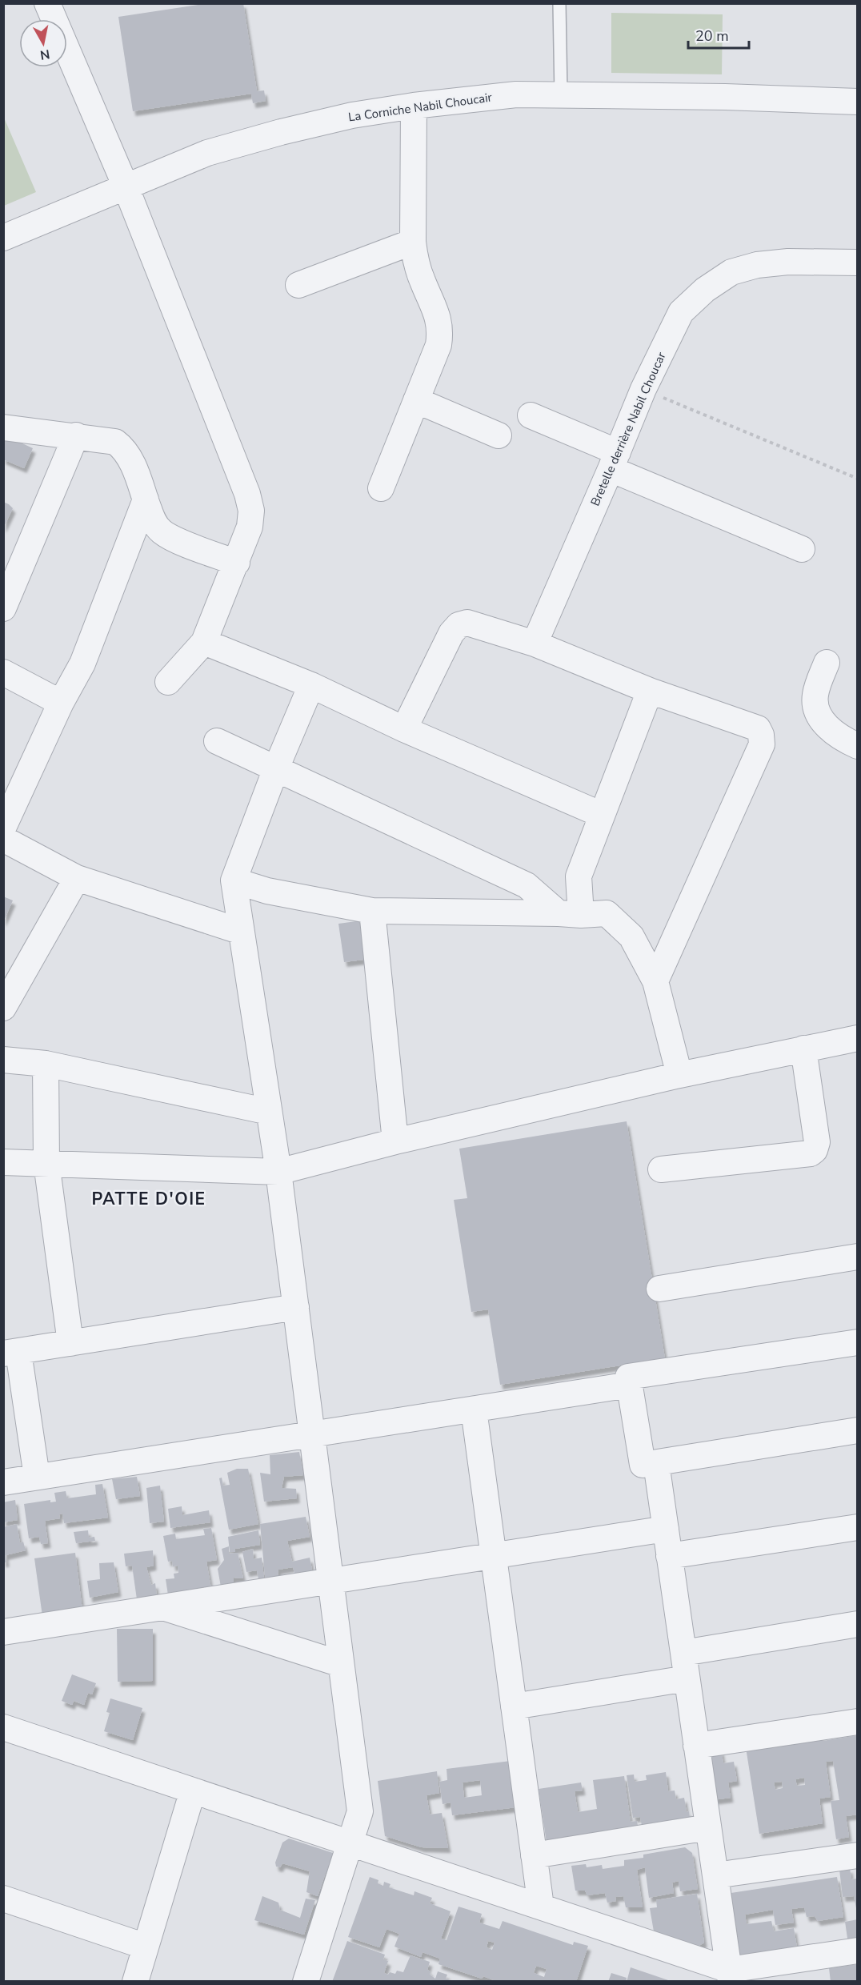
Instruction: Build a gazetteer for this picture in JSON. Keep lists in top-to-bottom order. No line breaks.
{"streets":{"street":["La Corniche Nabil Choucair","Bretelle derrière Nabil Choucar"]},"districts":["PATTE D'OIE"],"scale_bar":"20 m","north":"bottom"}
